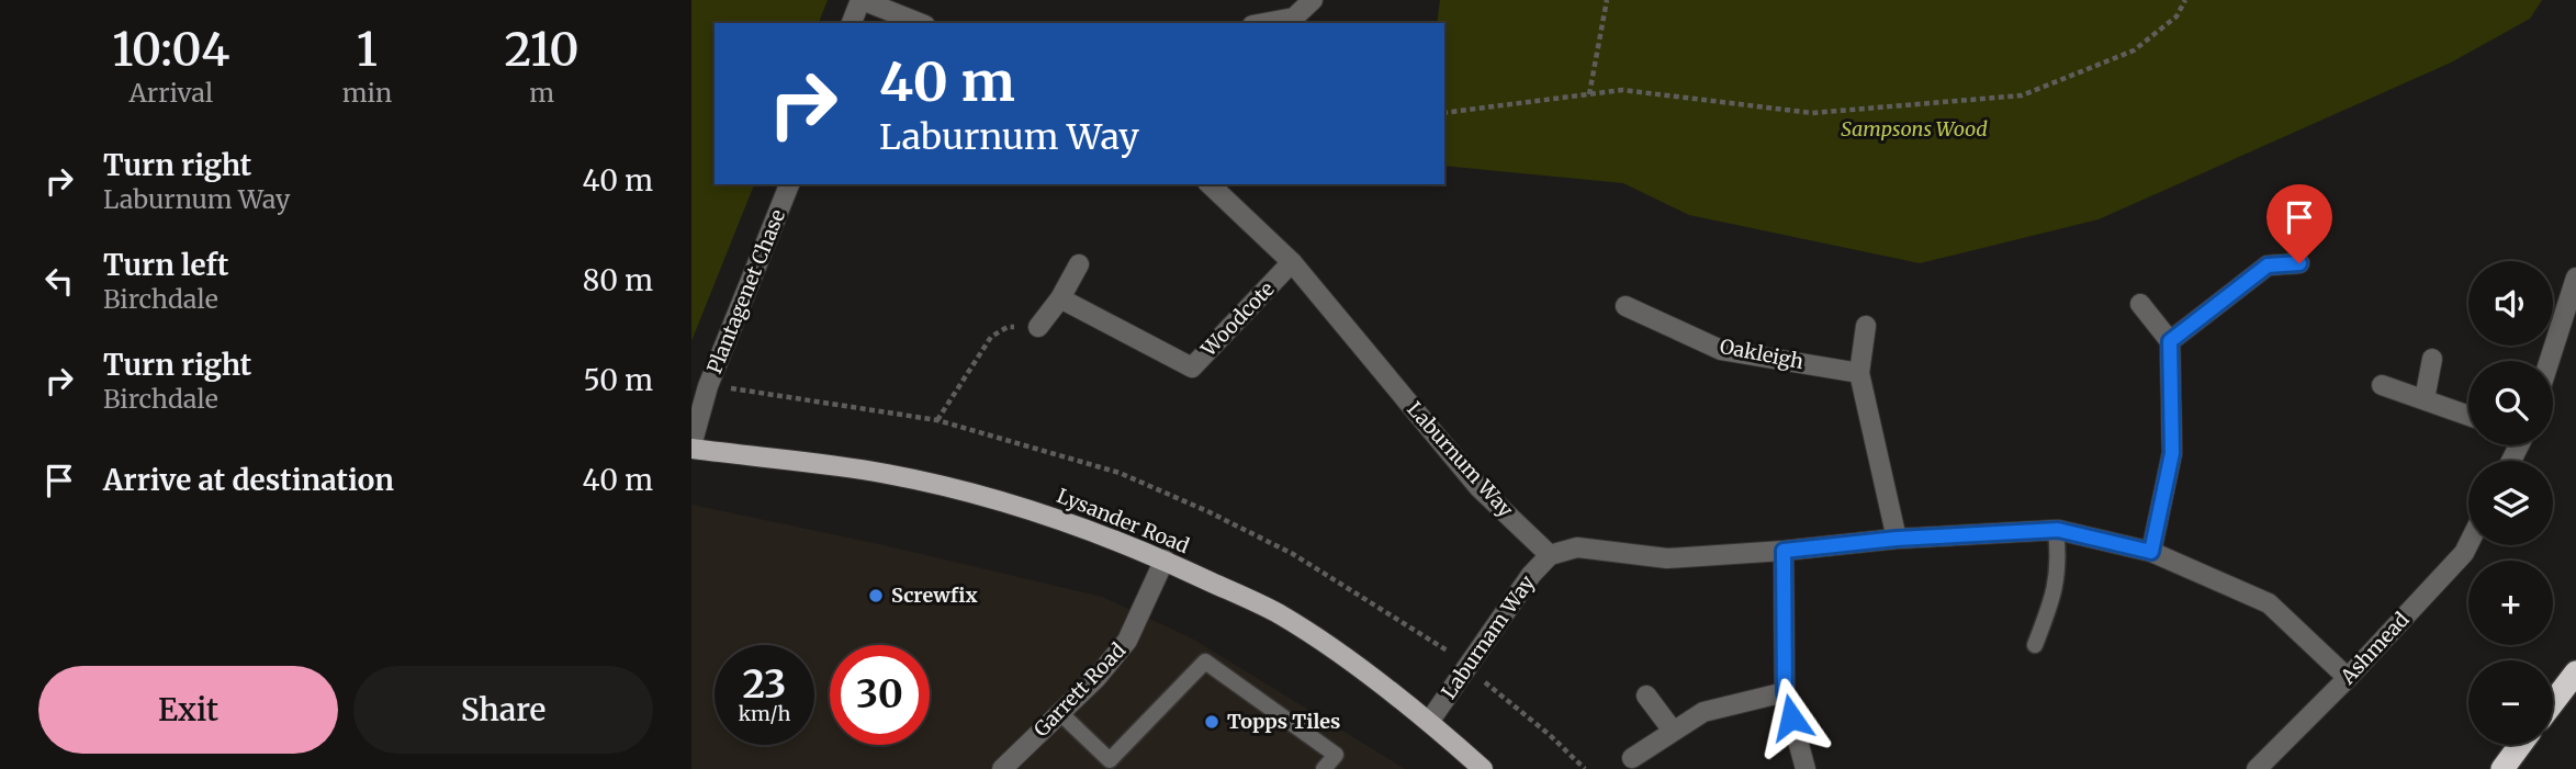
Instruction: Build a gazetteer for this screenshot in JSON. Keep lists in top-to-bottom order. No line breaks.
{"streets":{"main road":["Lysander Road"],"street":["Plantagenet Chase","Woodcote","Oakleigh","Laburnum Way","Laburnam Way","Ashmead","Garrett Road"]},"crossings":[["Plantagenet Chase","Lysander Road"],["Woodcote","Laburnum Way"],["Laburnum Way","Laburnam Way"],["Lysander Road","Laburnam Way"],["Lysander Road","Garrett Road"]],"parks":["Sampsons Wood"],"places":["Screwfix","Topps Tiles"],"page":{"eta":["10:04","Arrival","1","min","210","m"],"turn":["40 m","Laburnum Way"],"list":[{"name":"Turn right","note":"Laburnum Way","value":"40 m"},{"name":"Turn left","note":"Birchdale","value":"80 m"},{"name":"Turn right","note":"Birchdale","value":"50 m"},{"name":"Arrive at destination","value":"40 m"}],"map_buttons":["+","−"],"speed":"23 km/h","limit":"30","buttons":["Exit","Share"]}}
